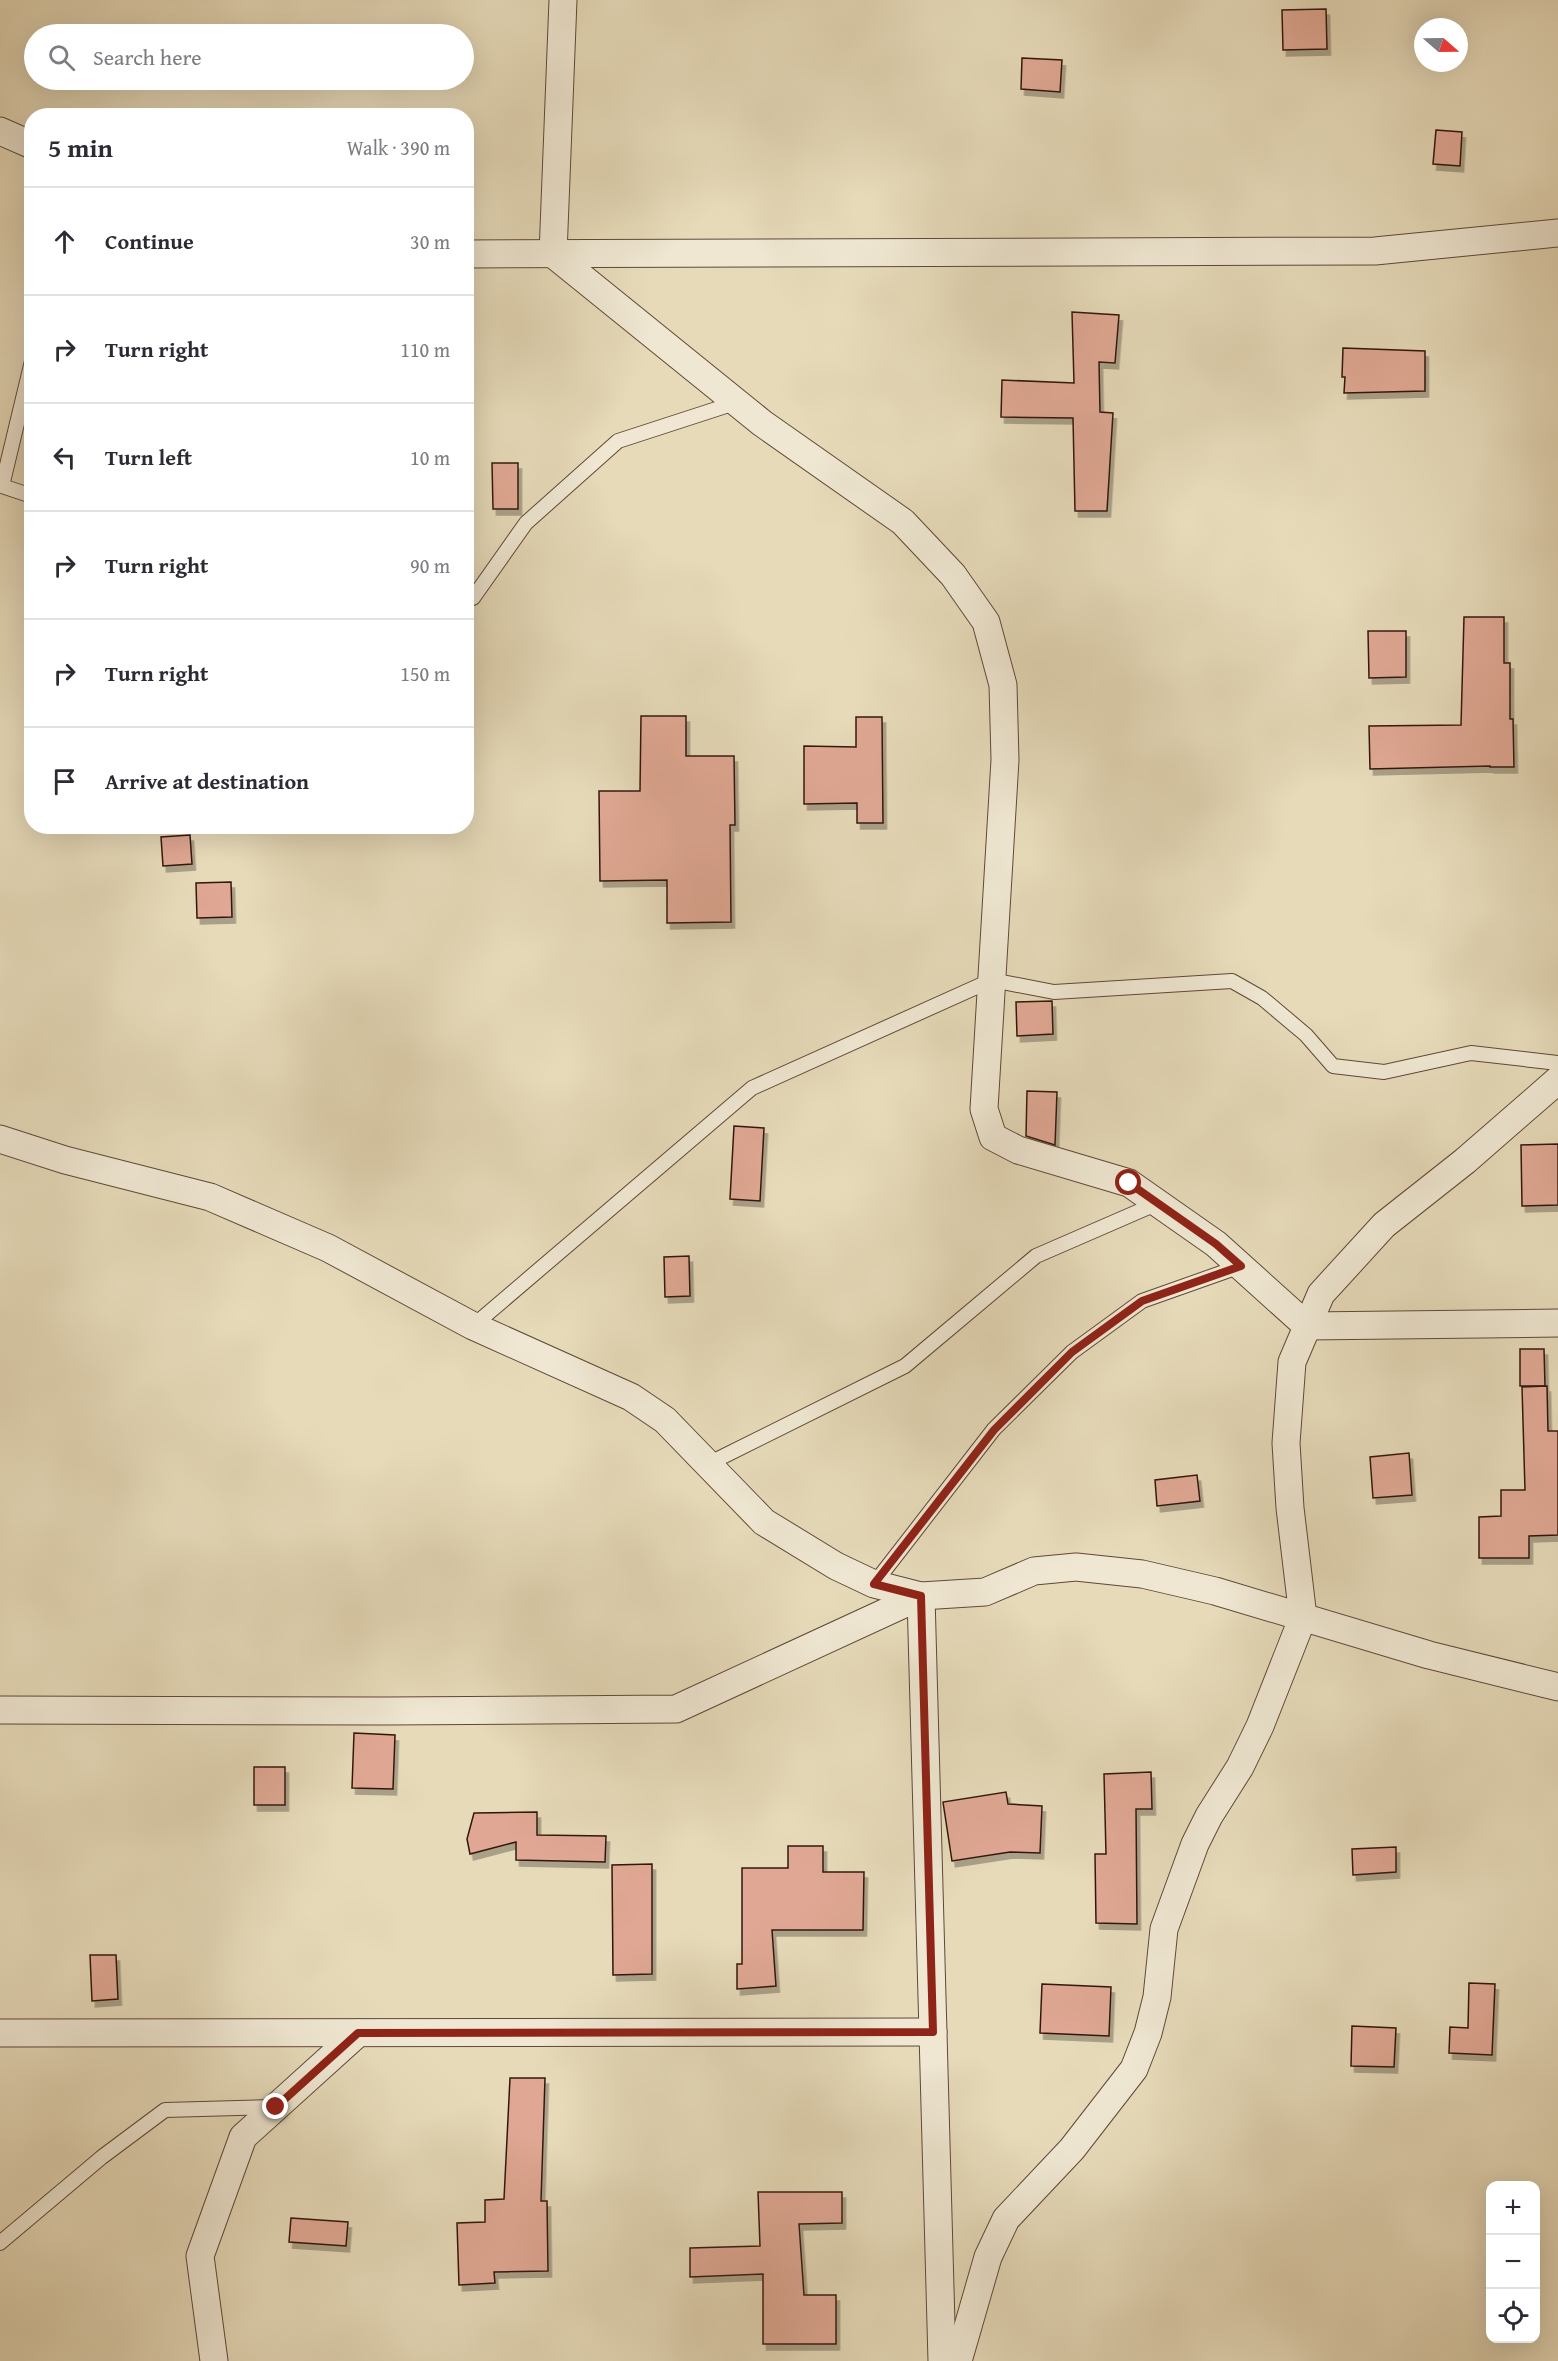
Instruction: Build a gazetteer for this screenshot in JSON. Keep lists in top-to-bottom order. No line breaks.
{"north":"right","page":{"search":"Search here","heading":["5 min","Walk · 390 m"],"list":[["Continue","30 m"],["Turn right","110 m"],["Turn left","10 m"],["Turn right","90 m"],["Turn right","150 m"],"Arrive at destination"],"map_buttons":["+","−"]}}
